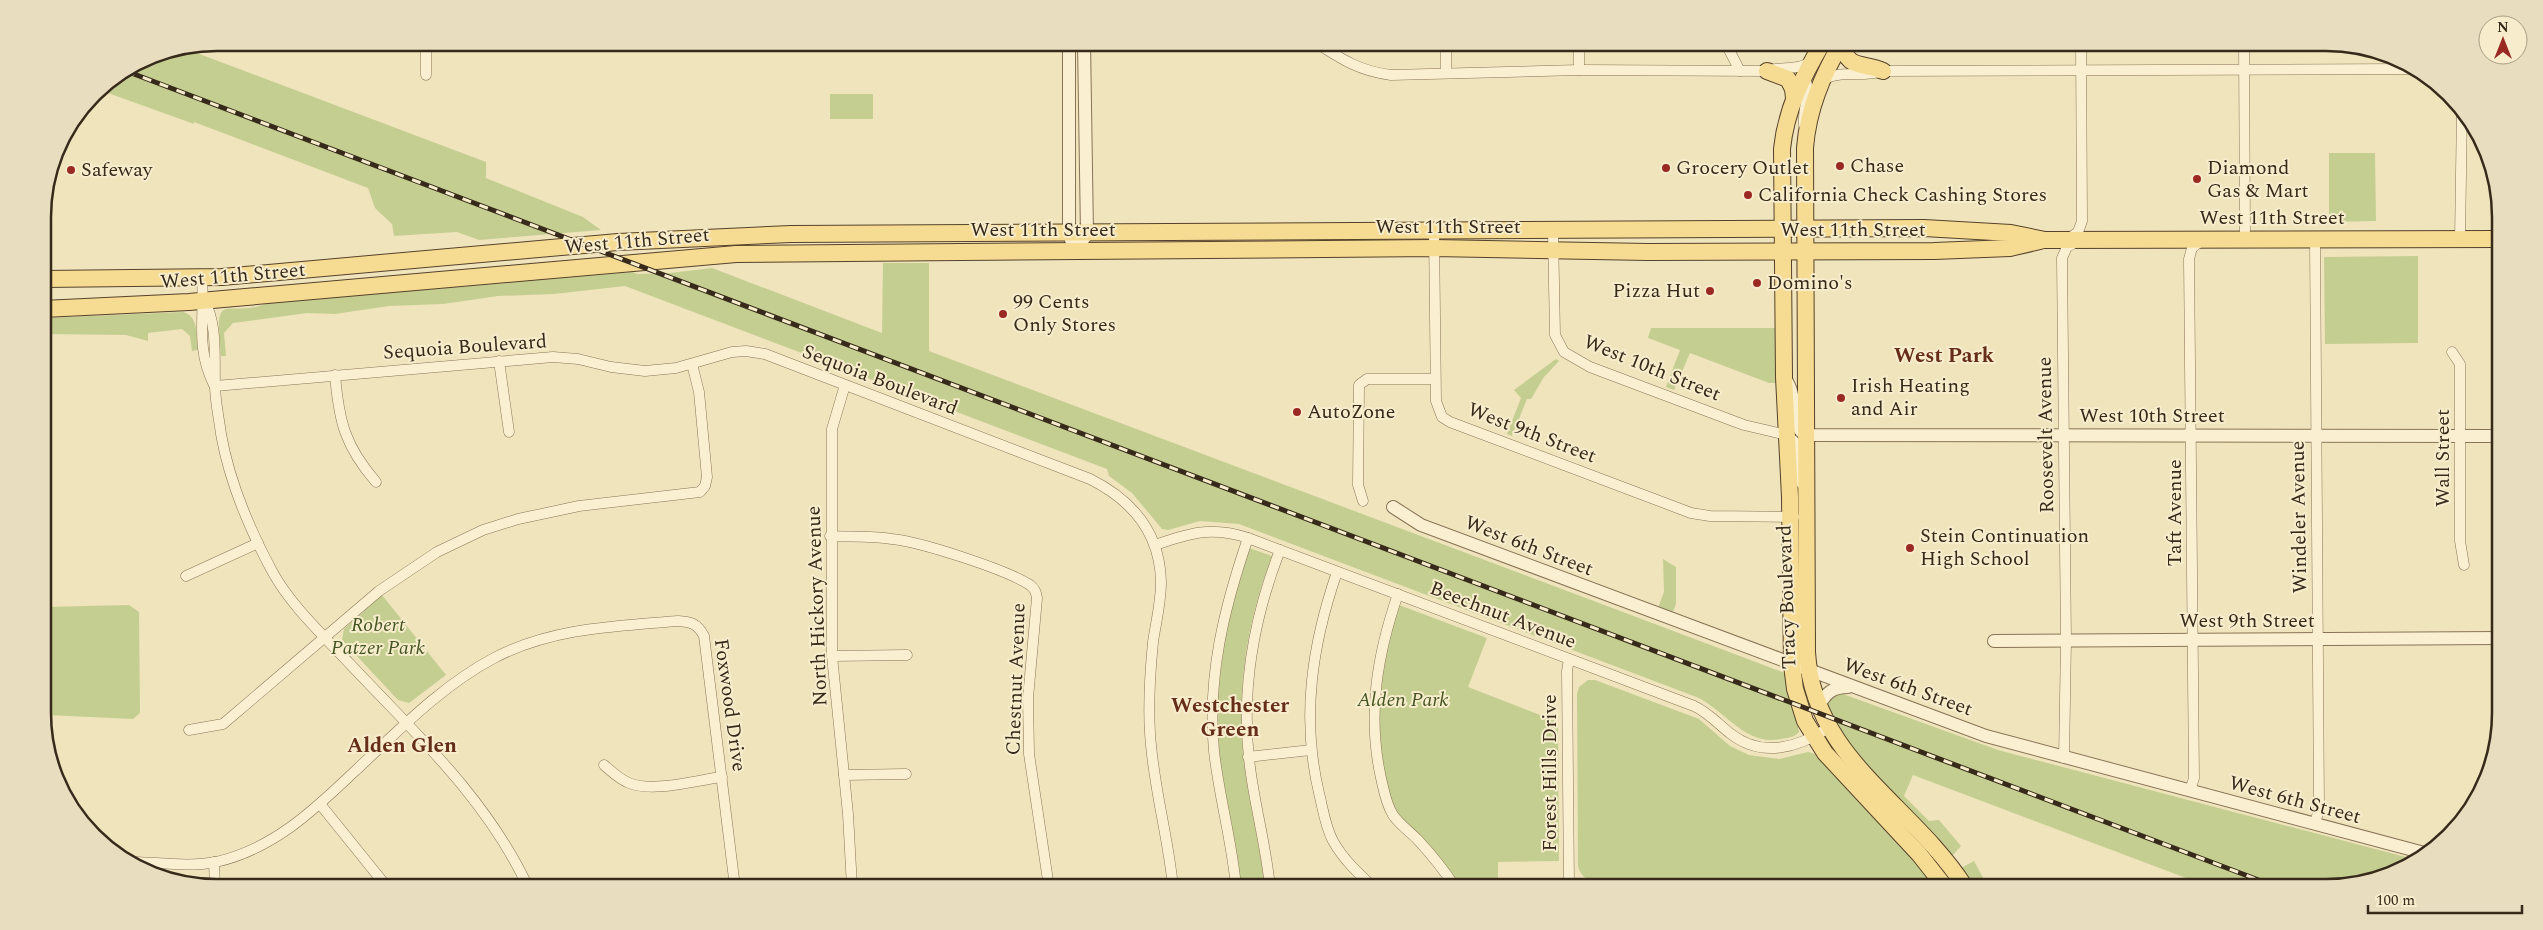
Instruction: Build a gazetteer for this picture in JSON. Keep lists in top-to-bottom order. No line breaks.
{"streets":{"main road":["West 11th Street","Tracy Boulevard"],"street":["Sequoia Boulevard","West 10th Street","West 9th Street","Roosevelt Avenue","Wall Street","Taft Avenue","Windeler Avenue","West 6th Street","North Hickory Avenue","Beechnut Avenue","Chestnut Avenue","Foxwood Drive","Forest Hills Drive"]},"crossings":[["West 11th Street","West 10th Street"],["West 11th Street","West 9th Street"],["West 11th Street","Roosevelt Avenue"],["West 11th Street","Taft Avenue"],["West 11th Street","Windeler Avenue"],["West 11th Street","Tracy Boulevard"],["Sequoia Boulevard","North Hickory Avenue"],["Sequoia Boulevard","Beechnut Avenue"],["West 10th Street","Roosevelt Avenue"],["West 10th Street","Wall Street"],["West 10th Street","Taft Avenue"],["West 10th Street","Windeler Avenue"],["West 10th Street","Tracy Boulevard"],["West 9th Street","Roosevelt Avenue"],["West 9th Street","Taft Avenue"],["West 9th Street","Windeler Avenue"],["West 9th Street","Tracy Boulevard"],["Roosevelt Avenue","West 6th Street"],["Taft Avenue","West 6th Street"],["Windeler Avenue","West 6th Street"],["West 6th Street","Tracy Boulevard"],["Tracy Boulevard","Beechnut Avenue"],["North Hickory Avenue","Chestnut Avenue"],["Beechnut Avenue","Forest Hills Drive"]],"districts":["West Park","Westchester Green","Alden Glen"],"parks":["Robert Patzer Park","Alden Park"],"places":["Chase","Grocery Outlet","Safeway","Diamond Gas & Mart","California Check Cashing Stores","Domino's","Pizza Hut","99 Cents Only Stores","Irish Heating and Air","AutoZone","Stein Continuation High School"],"scale_bar":"100 m","north":"top"}
